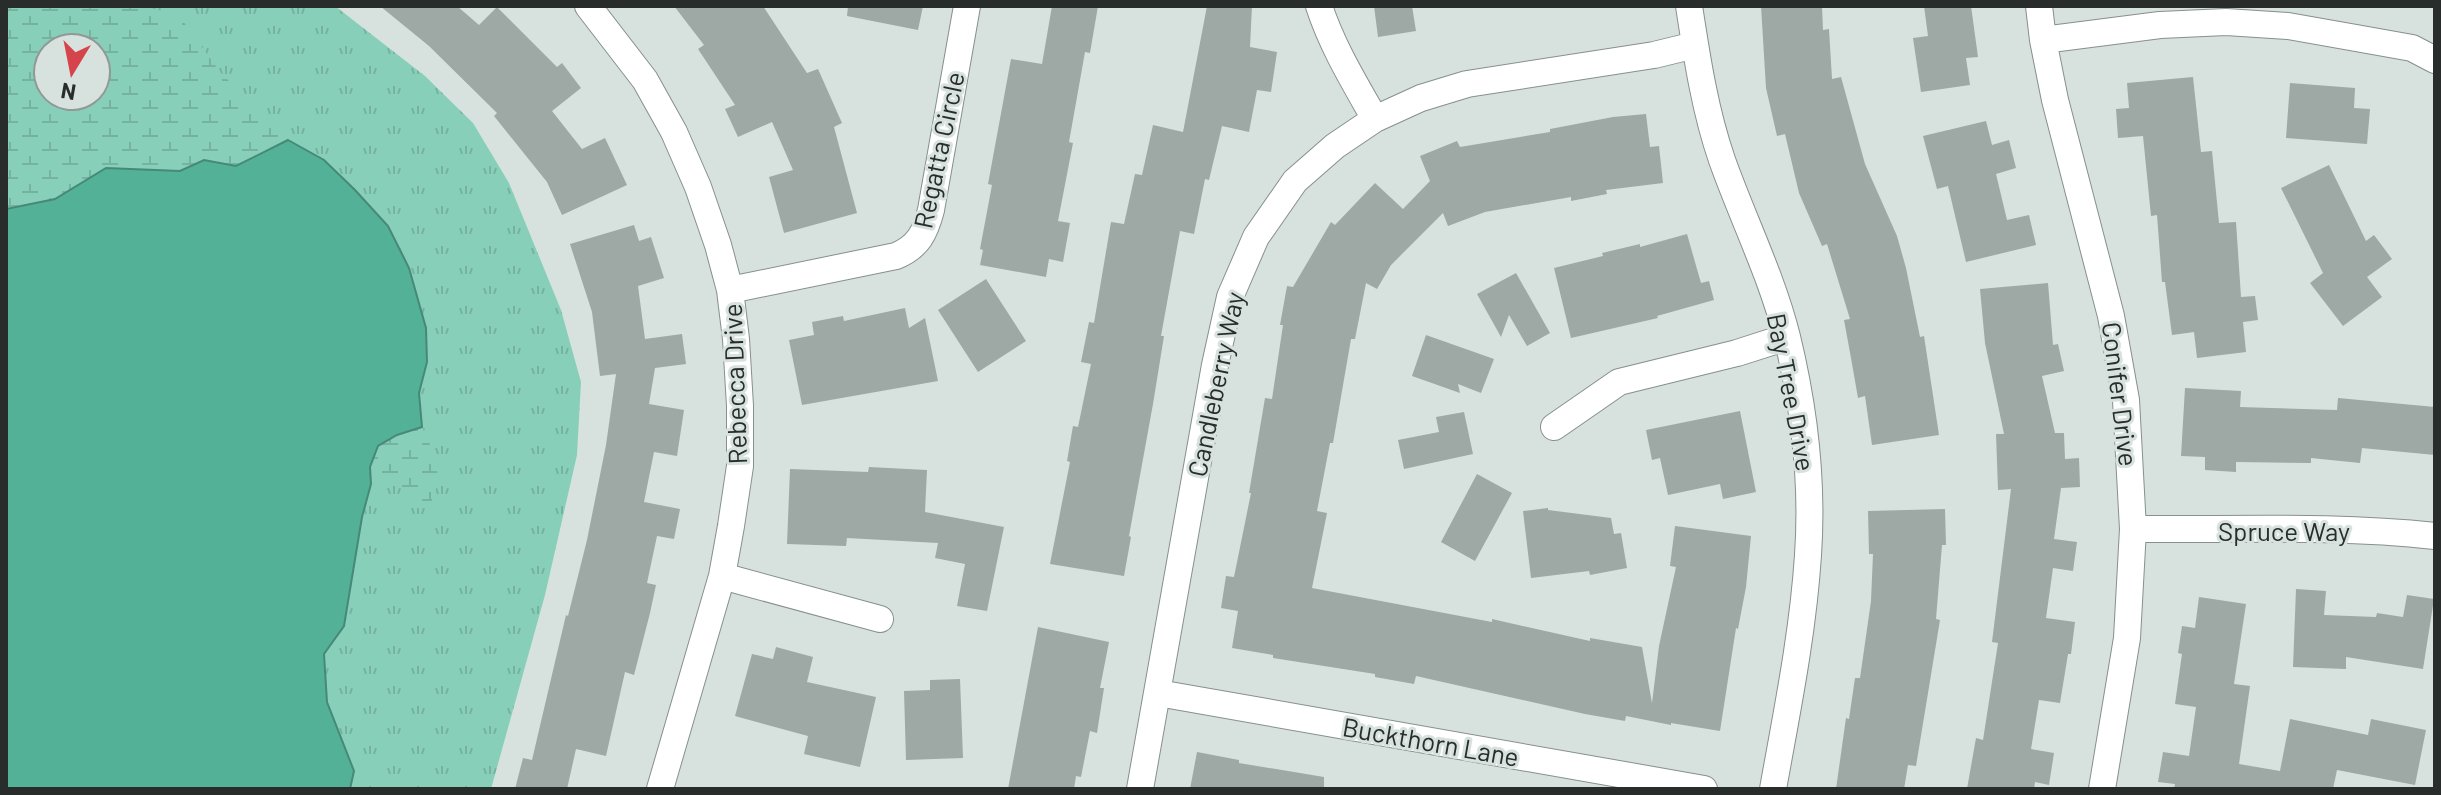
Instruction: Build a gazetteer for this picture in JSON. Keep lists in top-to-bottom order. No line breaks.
{"streets":{"street":["Regatta Circle","Rebecca Drive","Candleberry Way","Bay Tree Drive","Conifer Drive","Spruce Way","Buckthorn Lane"]},"crossings":[["Regatta Circle","Rebecca Drive"],["Candleberry Way","Bay Tree Drive"],["Candleberry Way","Buckthorn Lane"],["Conifer Drive","Spruce Way"]],"north":"bottom"}
